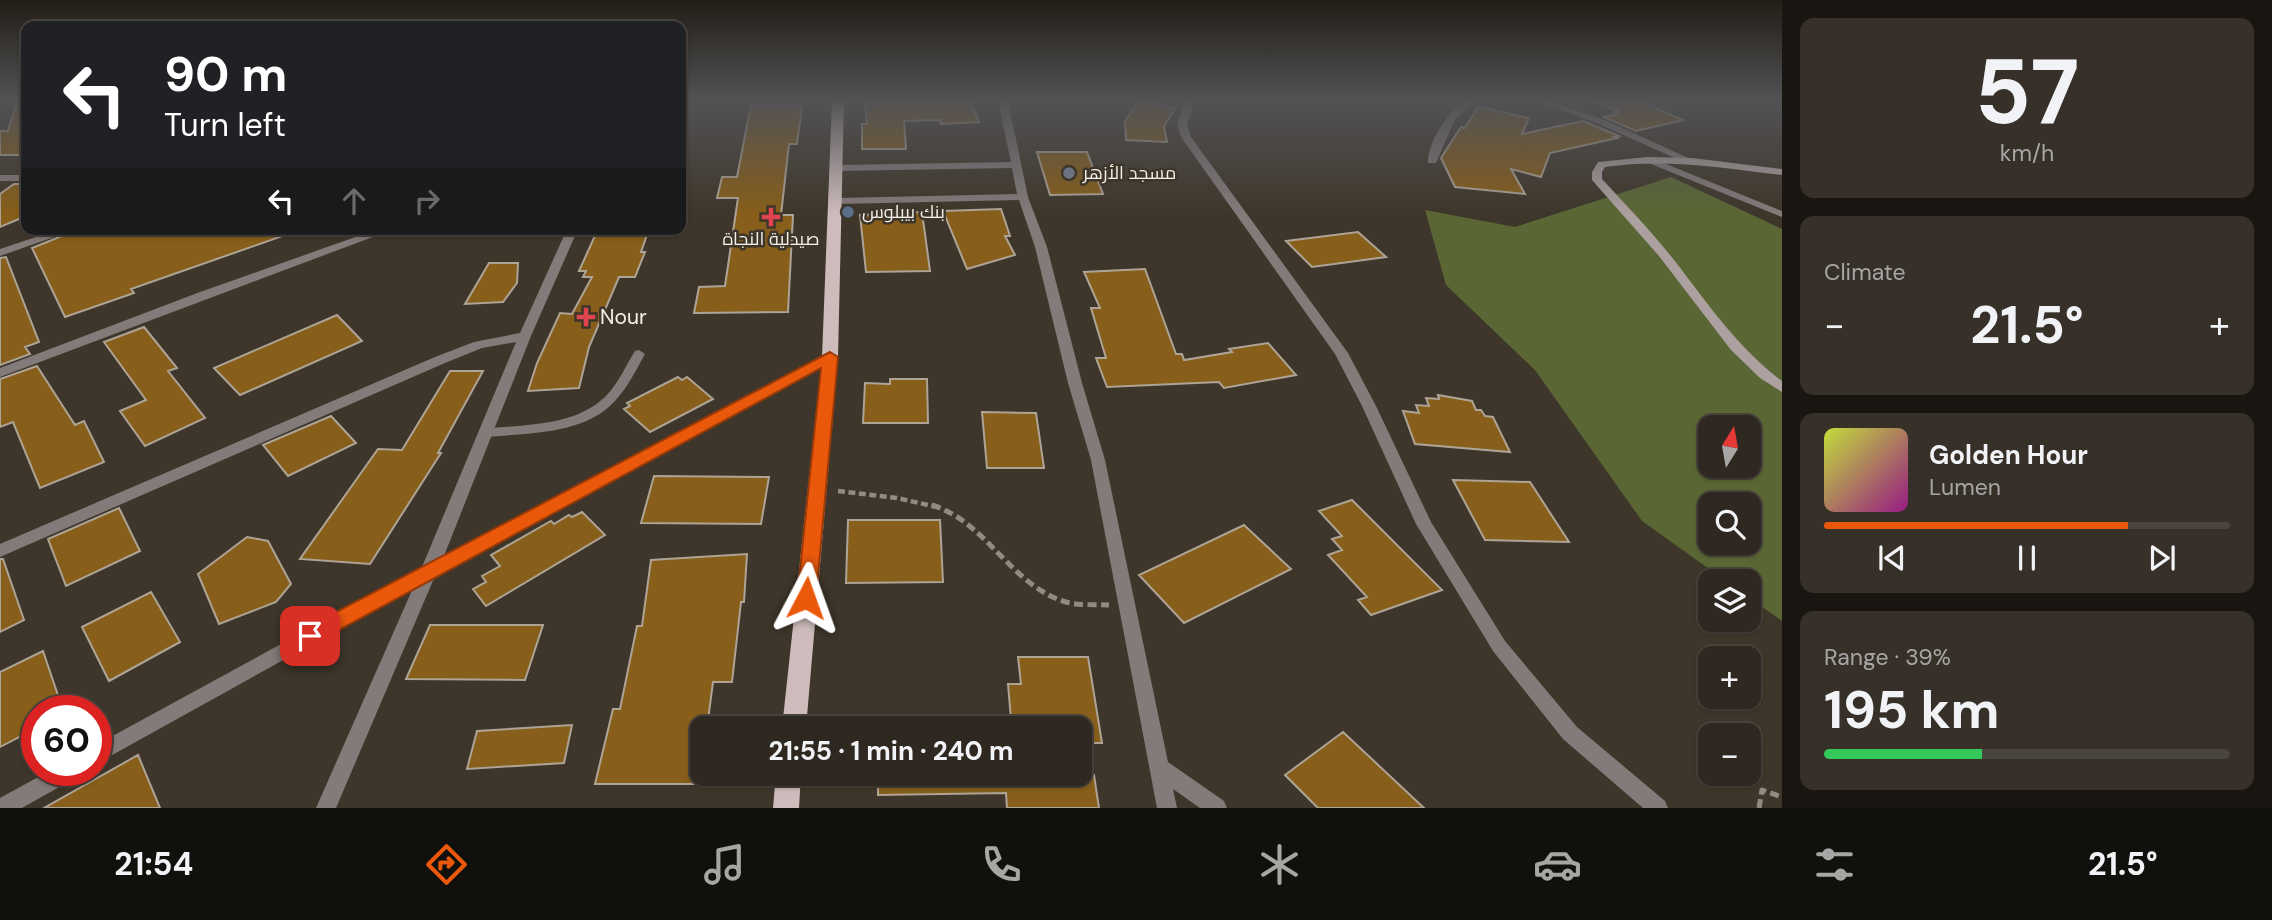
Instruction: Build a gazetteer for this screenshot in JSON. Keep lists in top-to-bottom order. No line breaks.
{"places":{"other":["مسجد الأزهر","بنك بيبلوس"],"health":["صيدلية النجاة","Nour"]},"north":"top","page":{"tile":[["57","km/h"],"Climate",["Range · 39%","195 km"]],"turn":["90 m","Turn left"],"heat":["−","21.5°","+"],"map_buttons":["+","−"],"song":["Golden Hour","Lumen"],"limit":"60","trip":"21:55 · 1 min · 240 m","tabs":["21:54","21.5°"]}}
